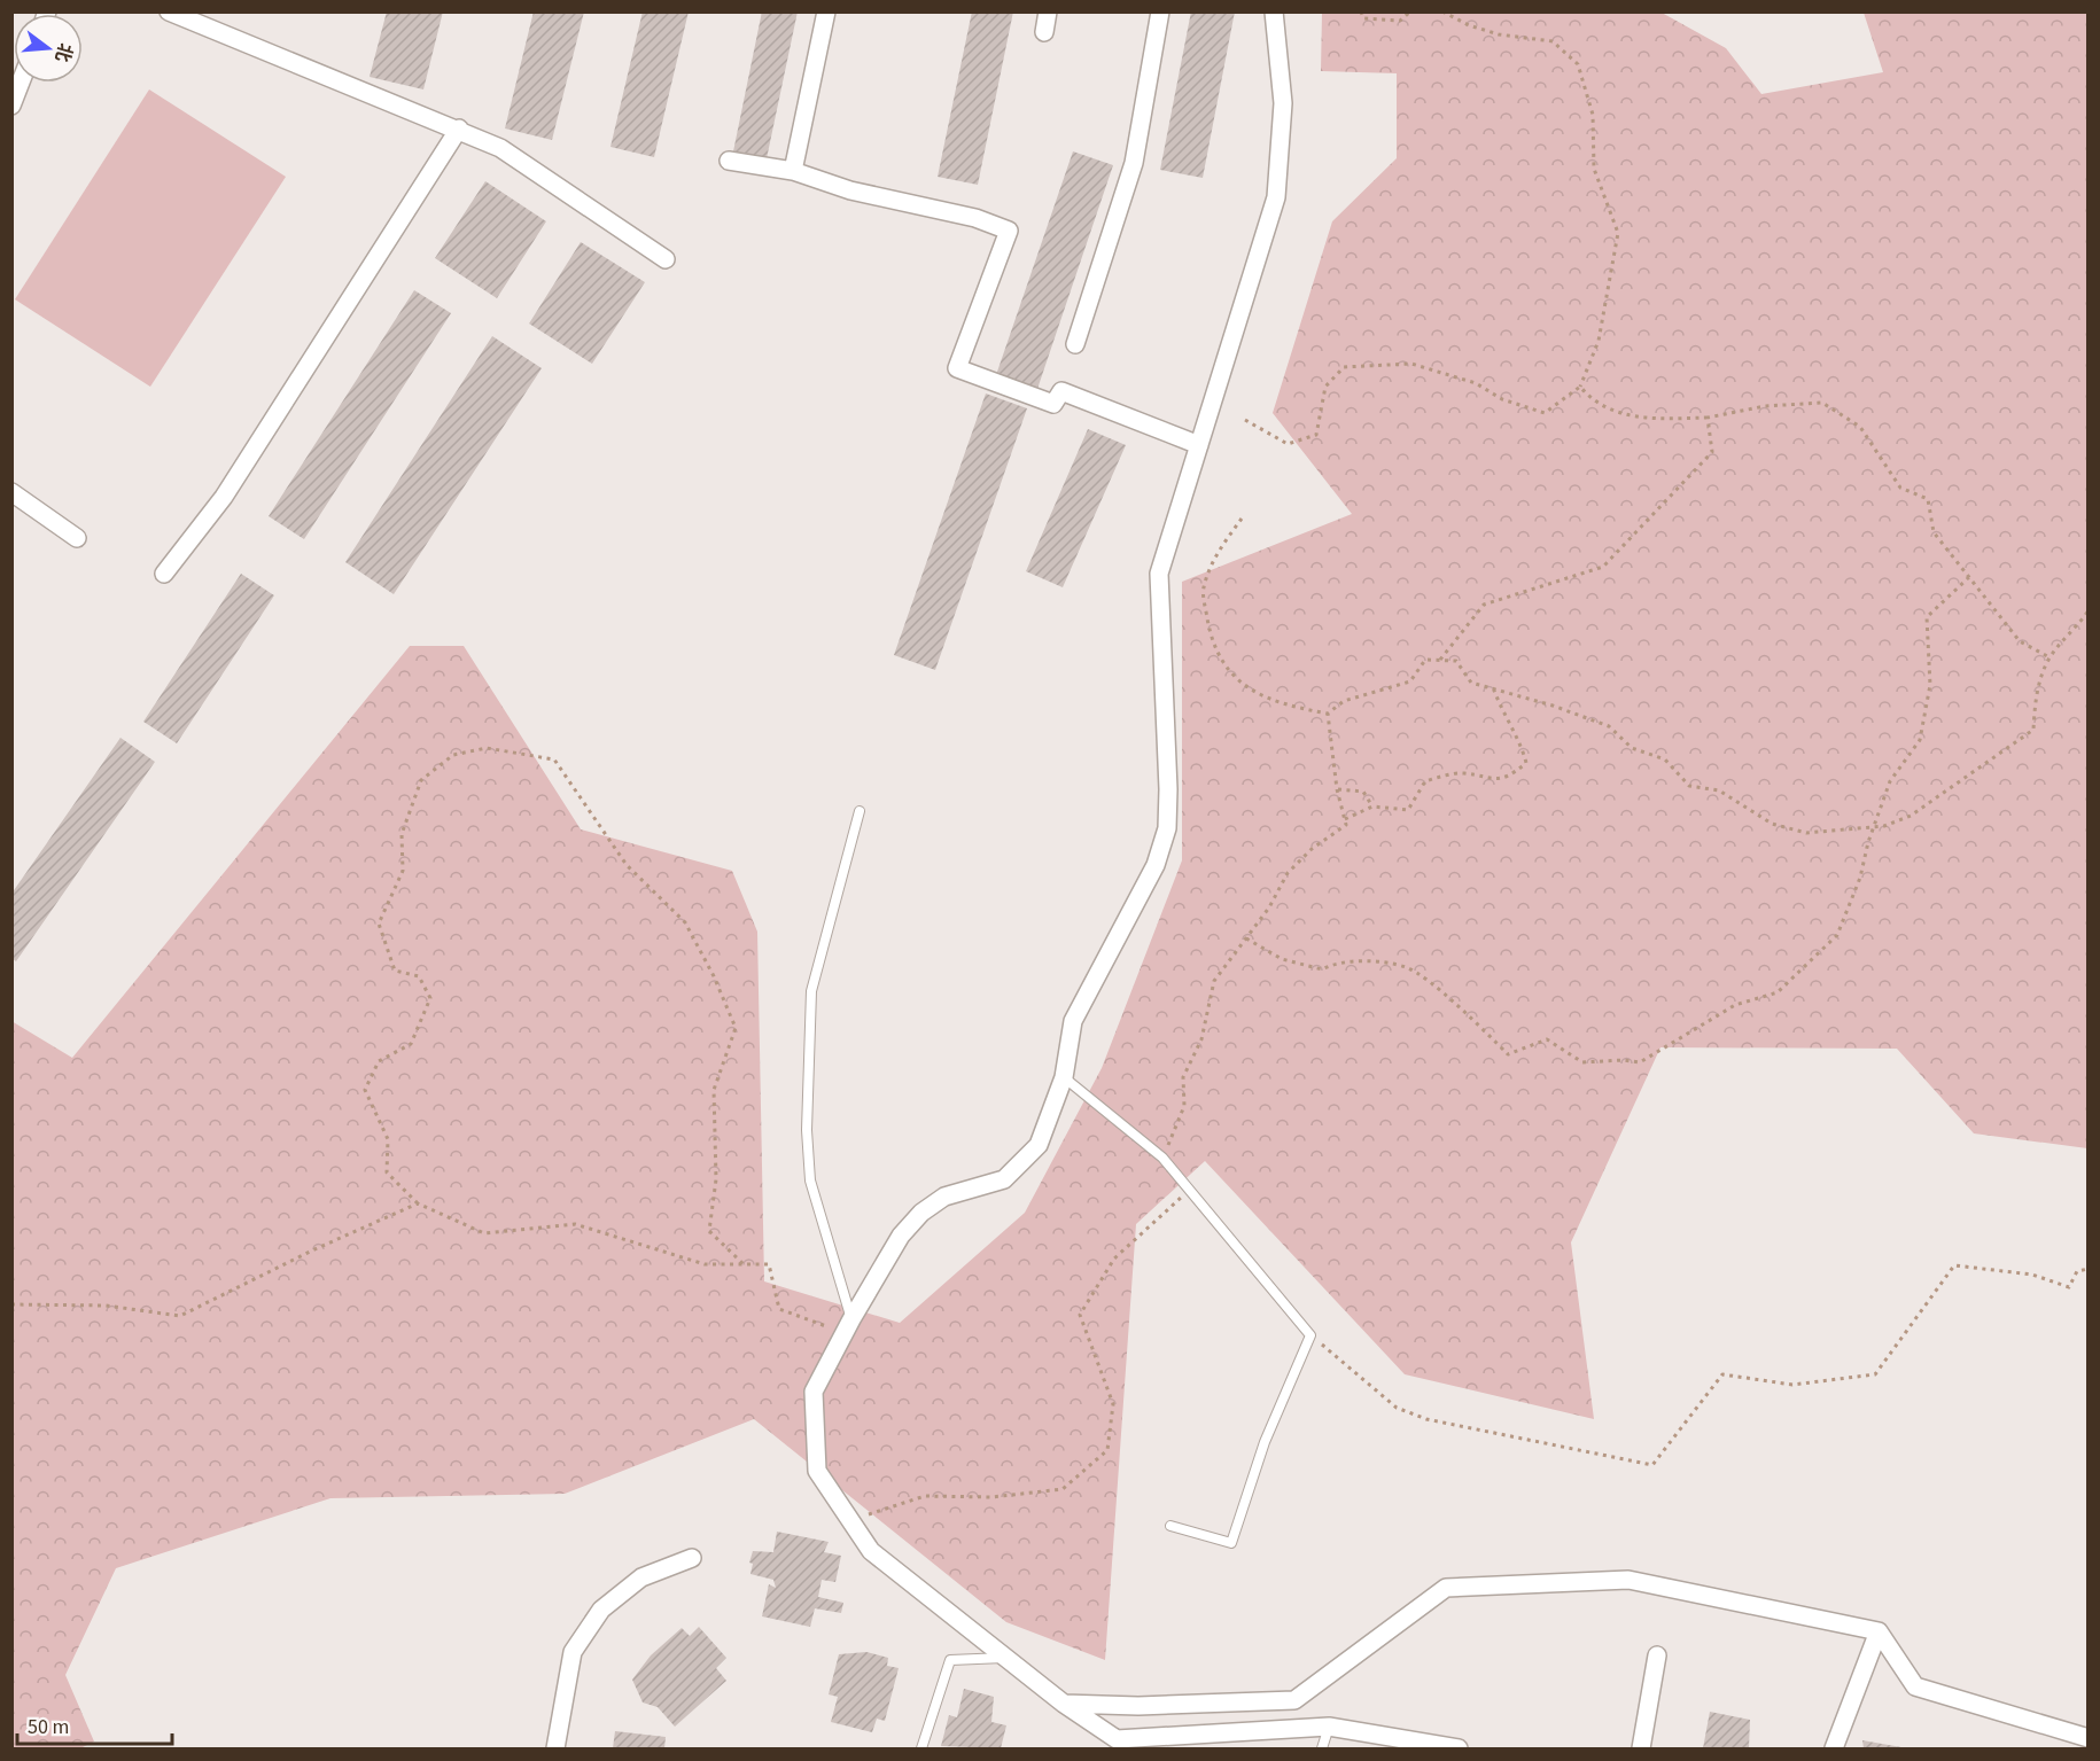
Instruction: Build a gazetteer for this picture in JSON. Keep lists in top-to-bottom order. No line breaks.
{"scale_bar":"50 m","north":"right"}
